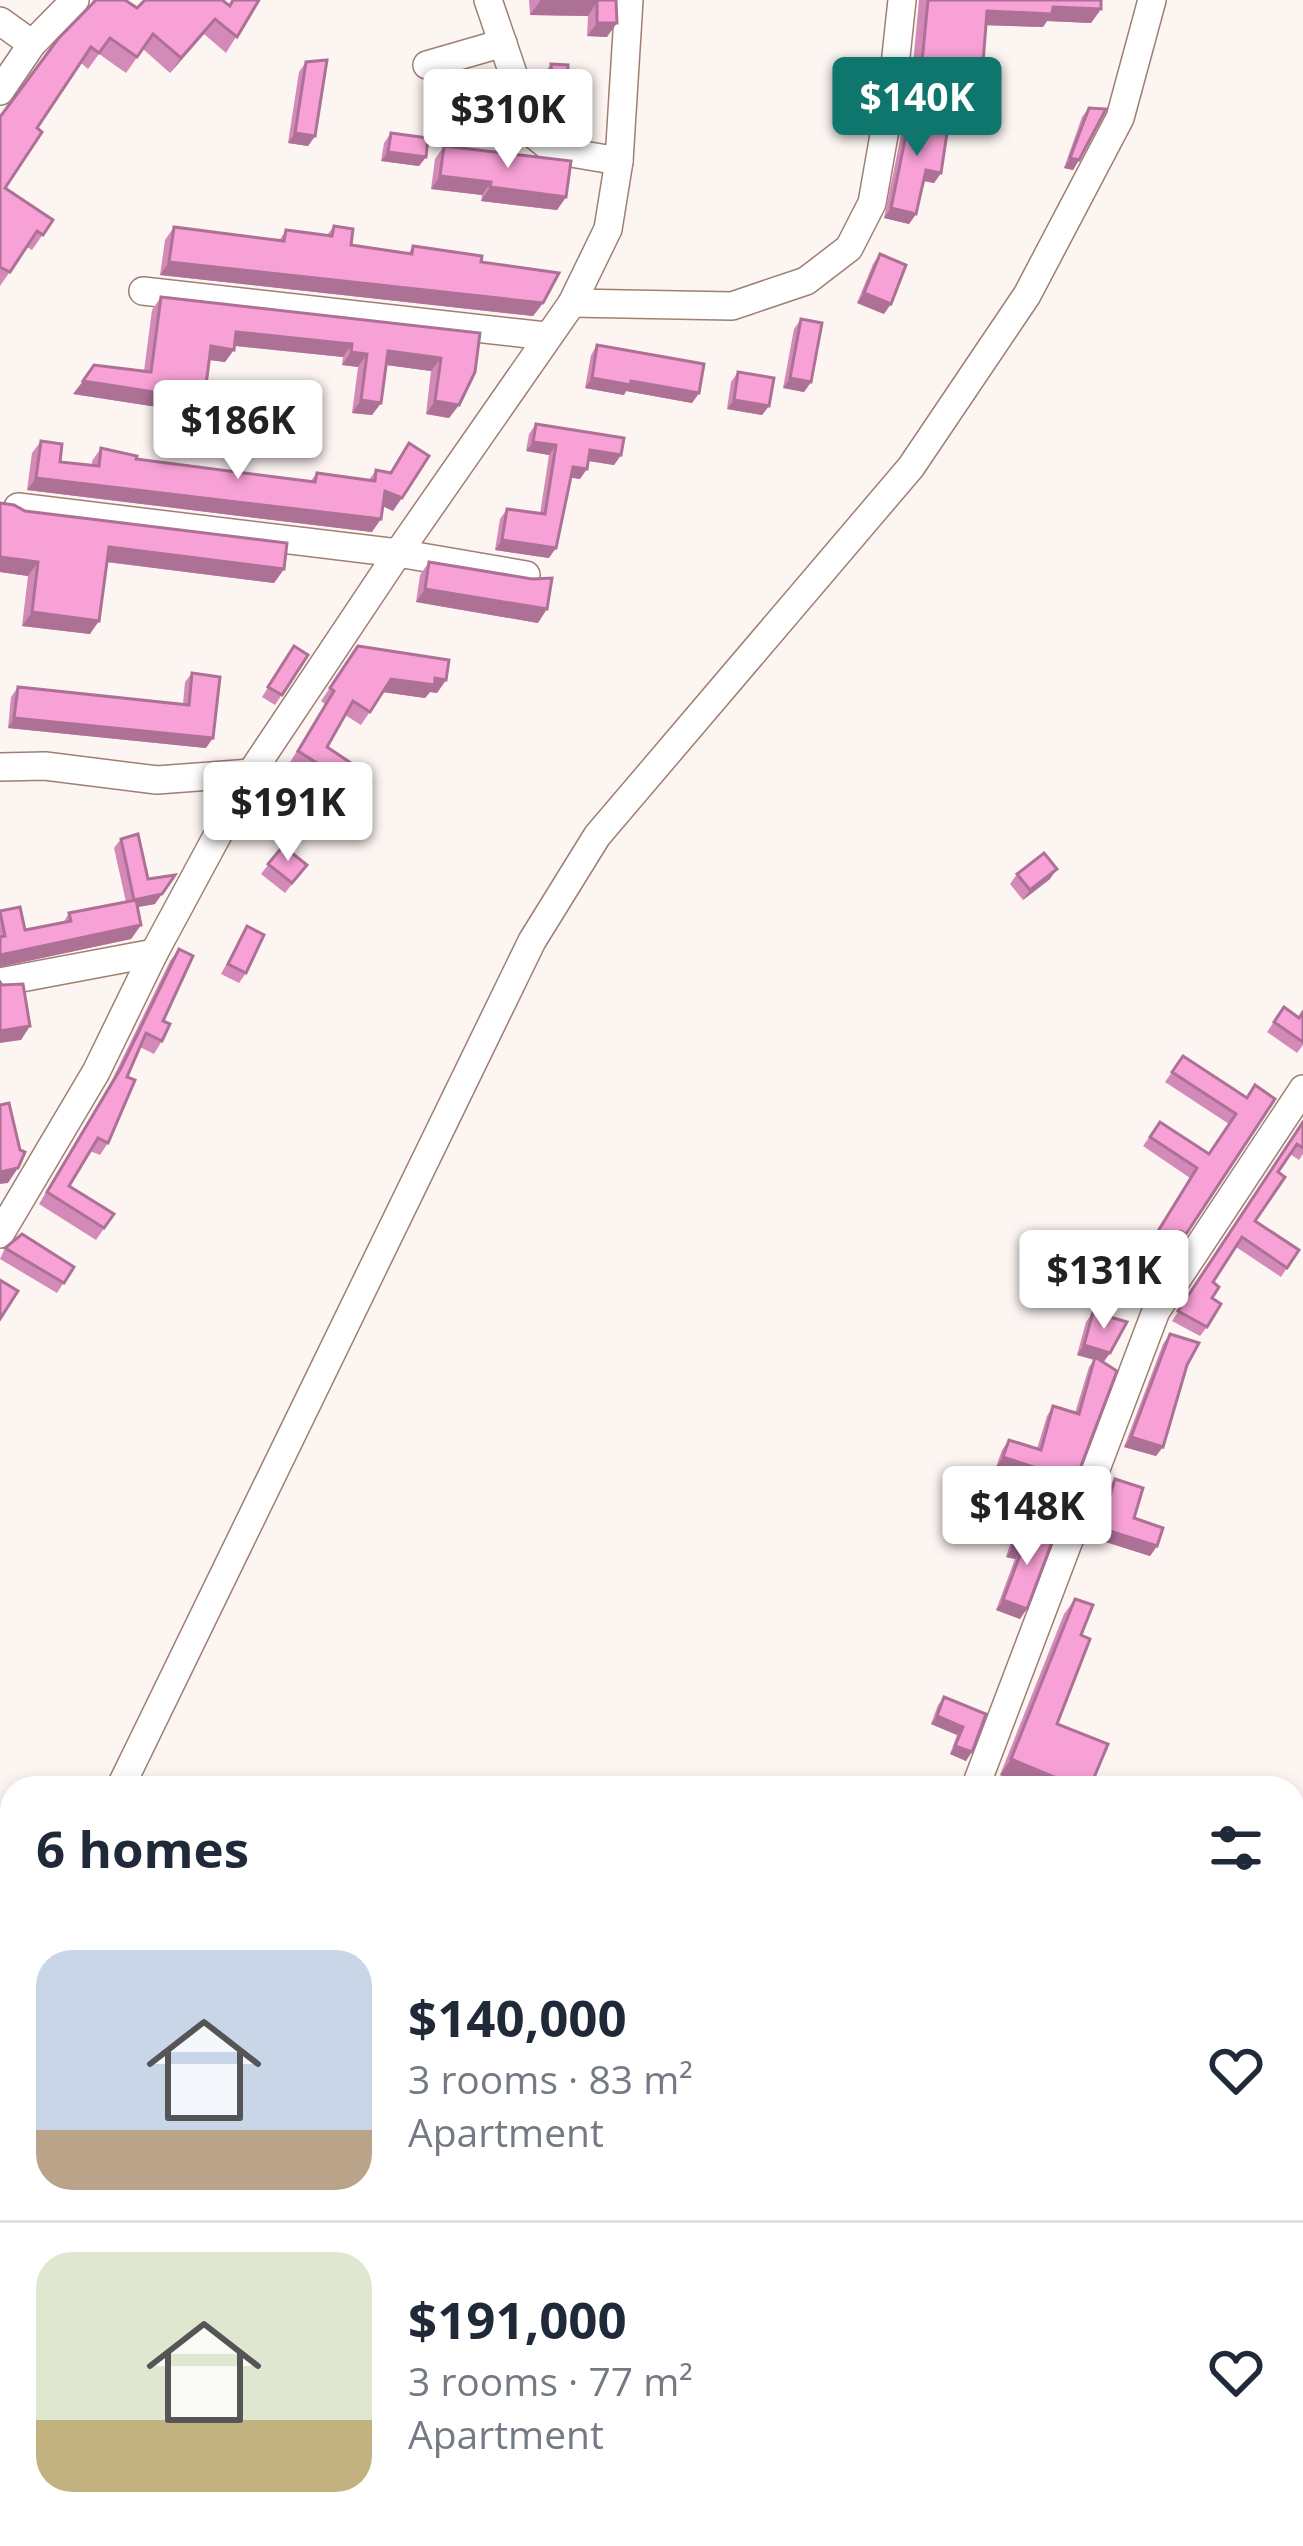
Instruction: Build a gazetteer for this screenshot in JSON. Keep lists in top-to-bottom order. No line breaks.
{"page":{"price":["$140K","$310K","$186K","$191K","$131K","$148K"],"heading":"6 homes","list":[{"name":"$140,000","note":"3 rooms · 83 m² · Apartment"},{"name":"$191,000","note":"3 rooms · 77 m² · Apartment"}]}}
